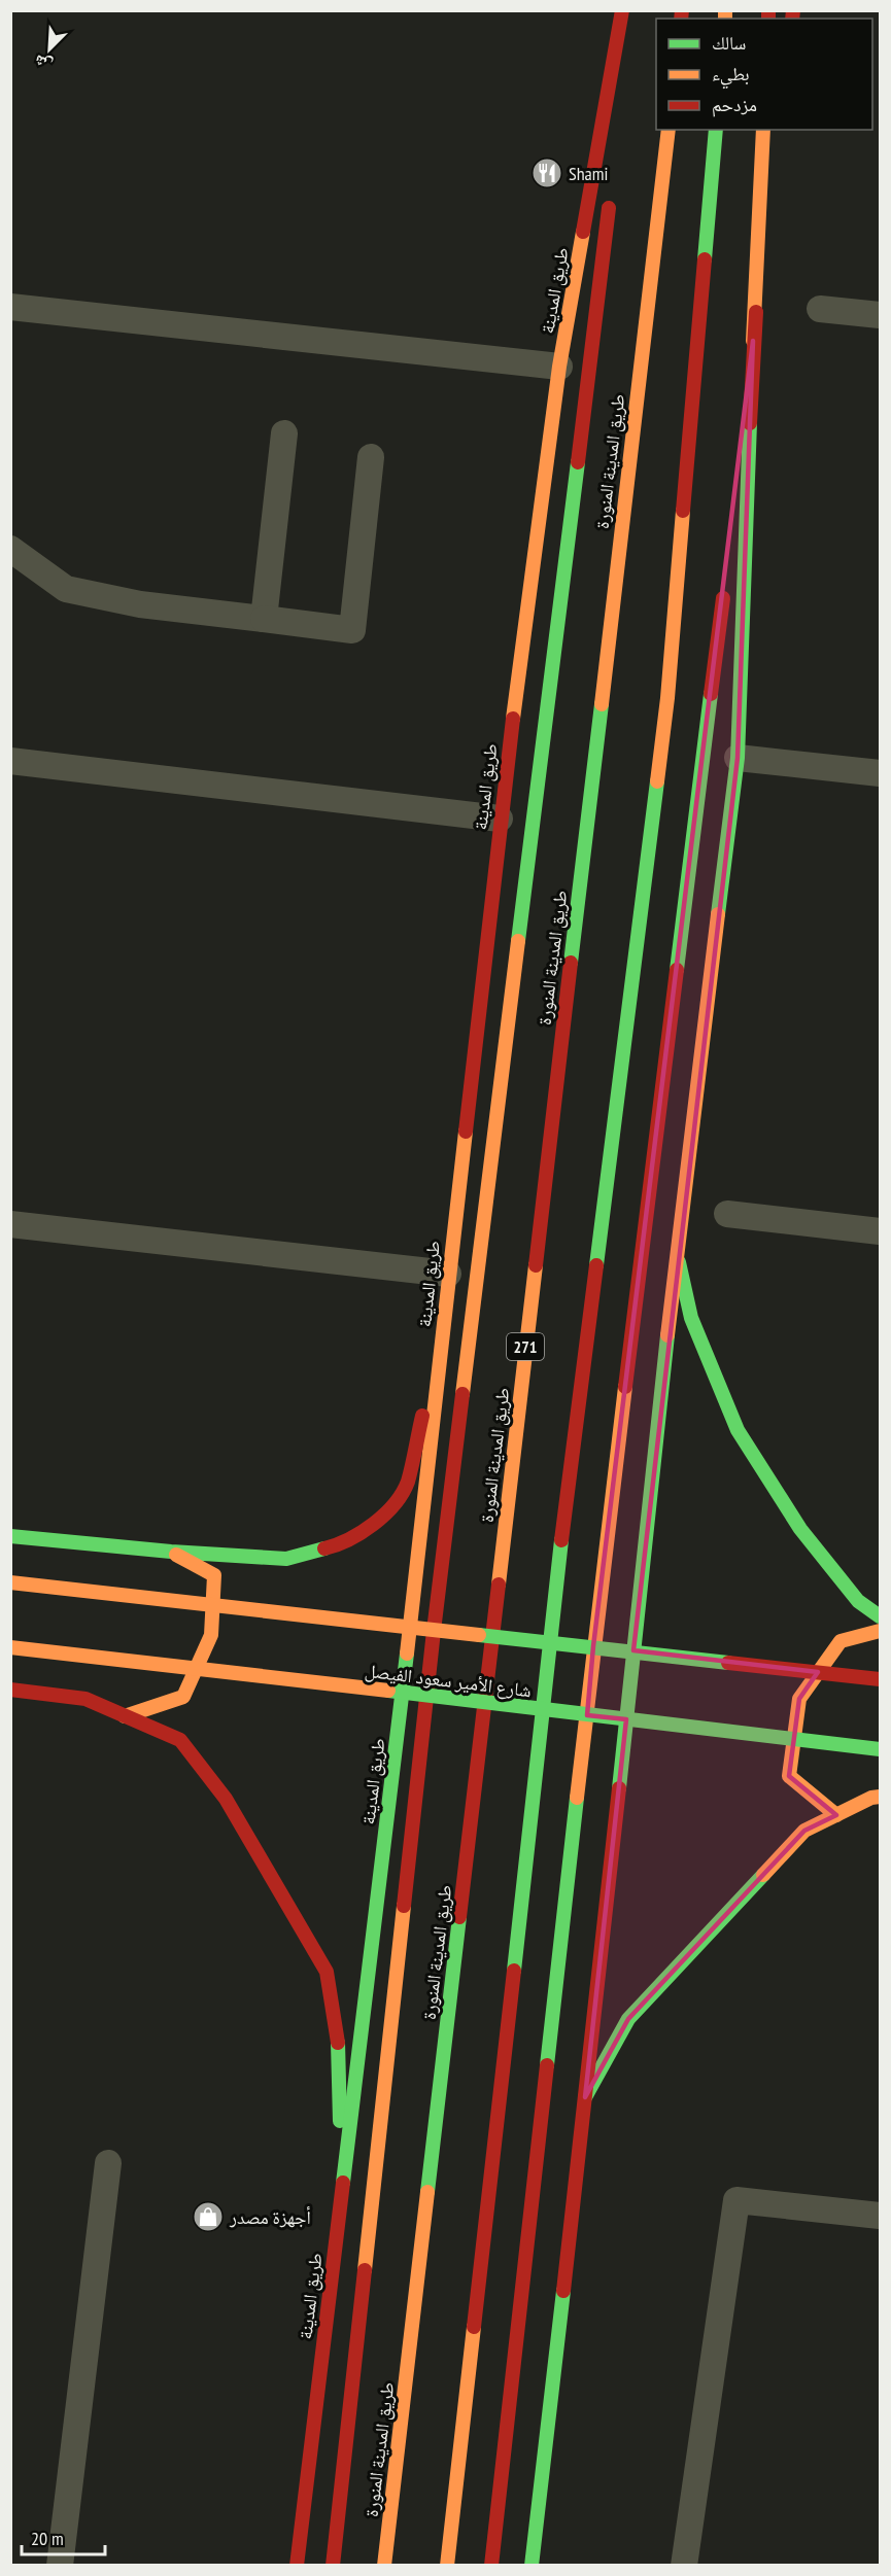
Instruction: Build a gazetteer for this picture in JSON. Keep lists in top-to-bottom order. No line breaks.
{"streets":{"main road":["طريق المدينة","طريق المدينة المنورة","271","شارع الأمير سعود الفيصل"]},"places":{"restaurant":["Shami"],"shop":["أجهزة مصدر"]},"legend":["سالك","بطيء","مزدحم"],"scale_bar":"20 m","north":"bottom left"}
